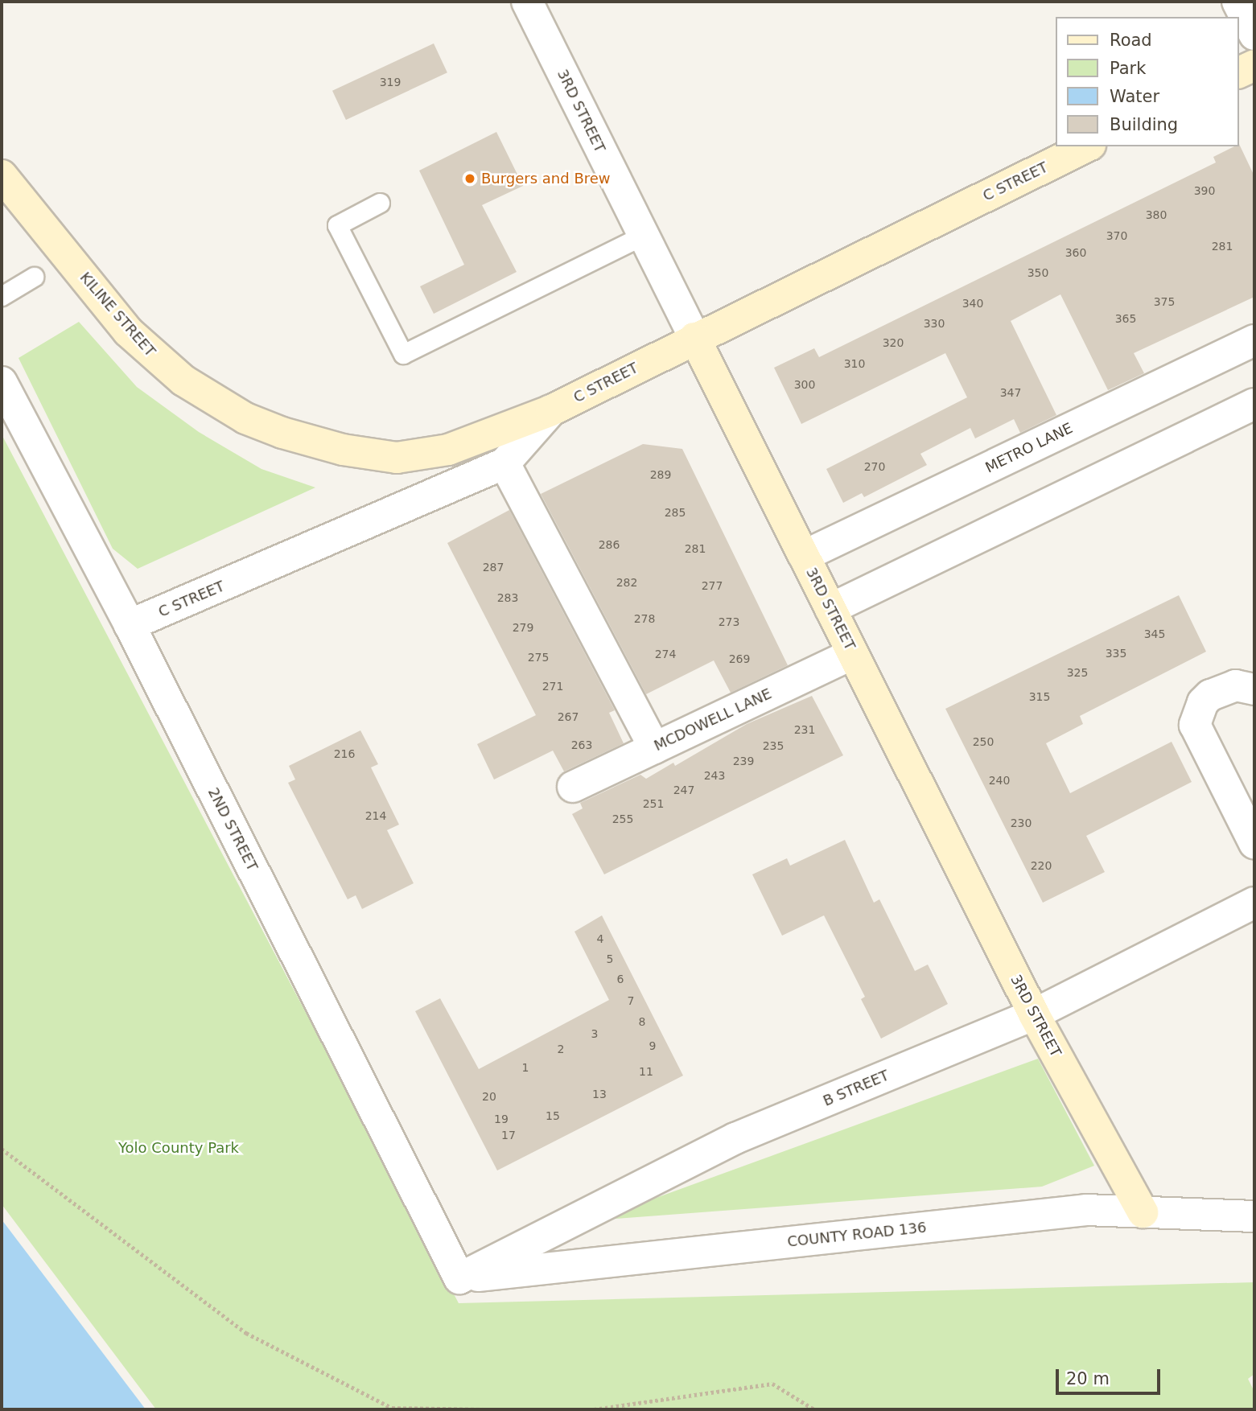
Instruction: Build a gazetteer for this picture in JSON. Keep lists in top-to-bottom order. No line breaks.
{"streets":{"main road":["3RD STREET","C STREET","KILINE STREET"],"street":["METRO LANE","MCDOWELL LANE","2ND STREET","B STREET","COUNTY ROAD 136"]},"crossings":[["3RD STREET","C STREET"],["3RD STREET","METRO LANE"],["3RD STREET","MCDOWELL LANE"],["3RD STREET","B STREET"],["3RD STREET","COUNTY ROAD 136"],["C STREET","KILINE STREET"],["C STREET","2ND STREET"],["2ND STREET","B STREET"],["2ND STREET","COUNTY ROAD 136"],["B STREET","COUNTY ROAD 136"]],"parks":["Yolo County Park"],"places":["Burgers and Brew"],"house_numbers":["319","390","380","370","281","360","350","375","340","365","330","320","310","300","347","270","289","285","286","281","287","282","277","283","278","273","279","345","335","274","275","269","325","271","315","267","231","250","263","235","216","239","243","240","247","251","214","255","230","220","4","5","6","7","8","3","9","2","1","11","13","20","15","19","17"],"legend":["Road","Park","Water","Building"],"scale_bar":"20 m"}
